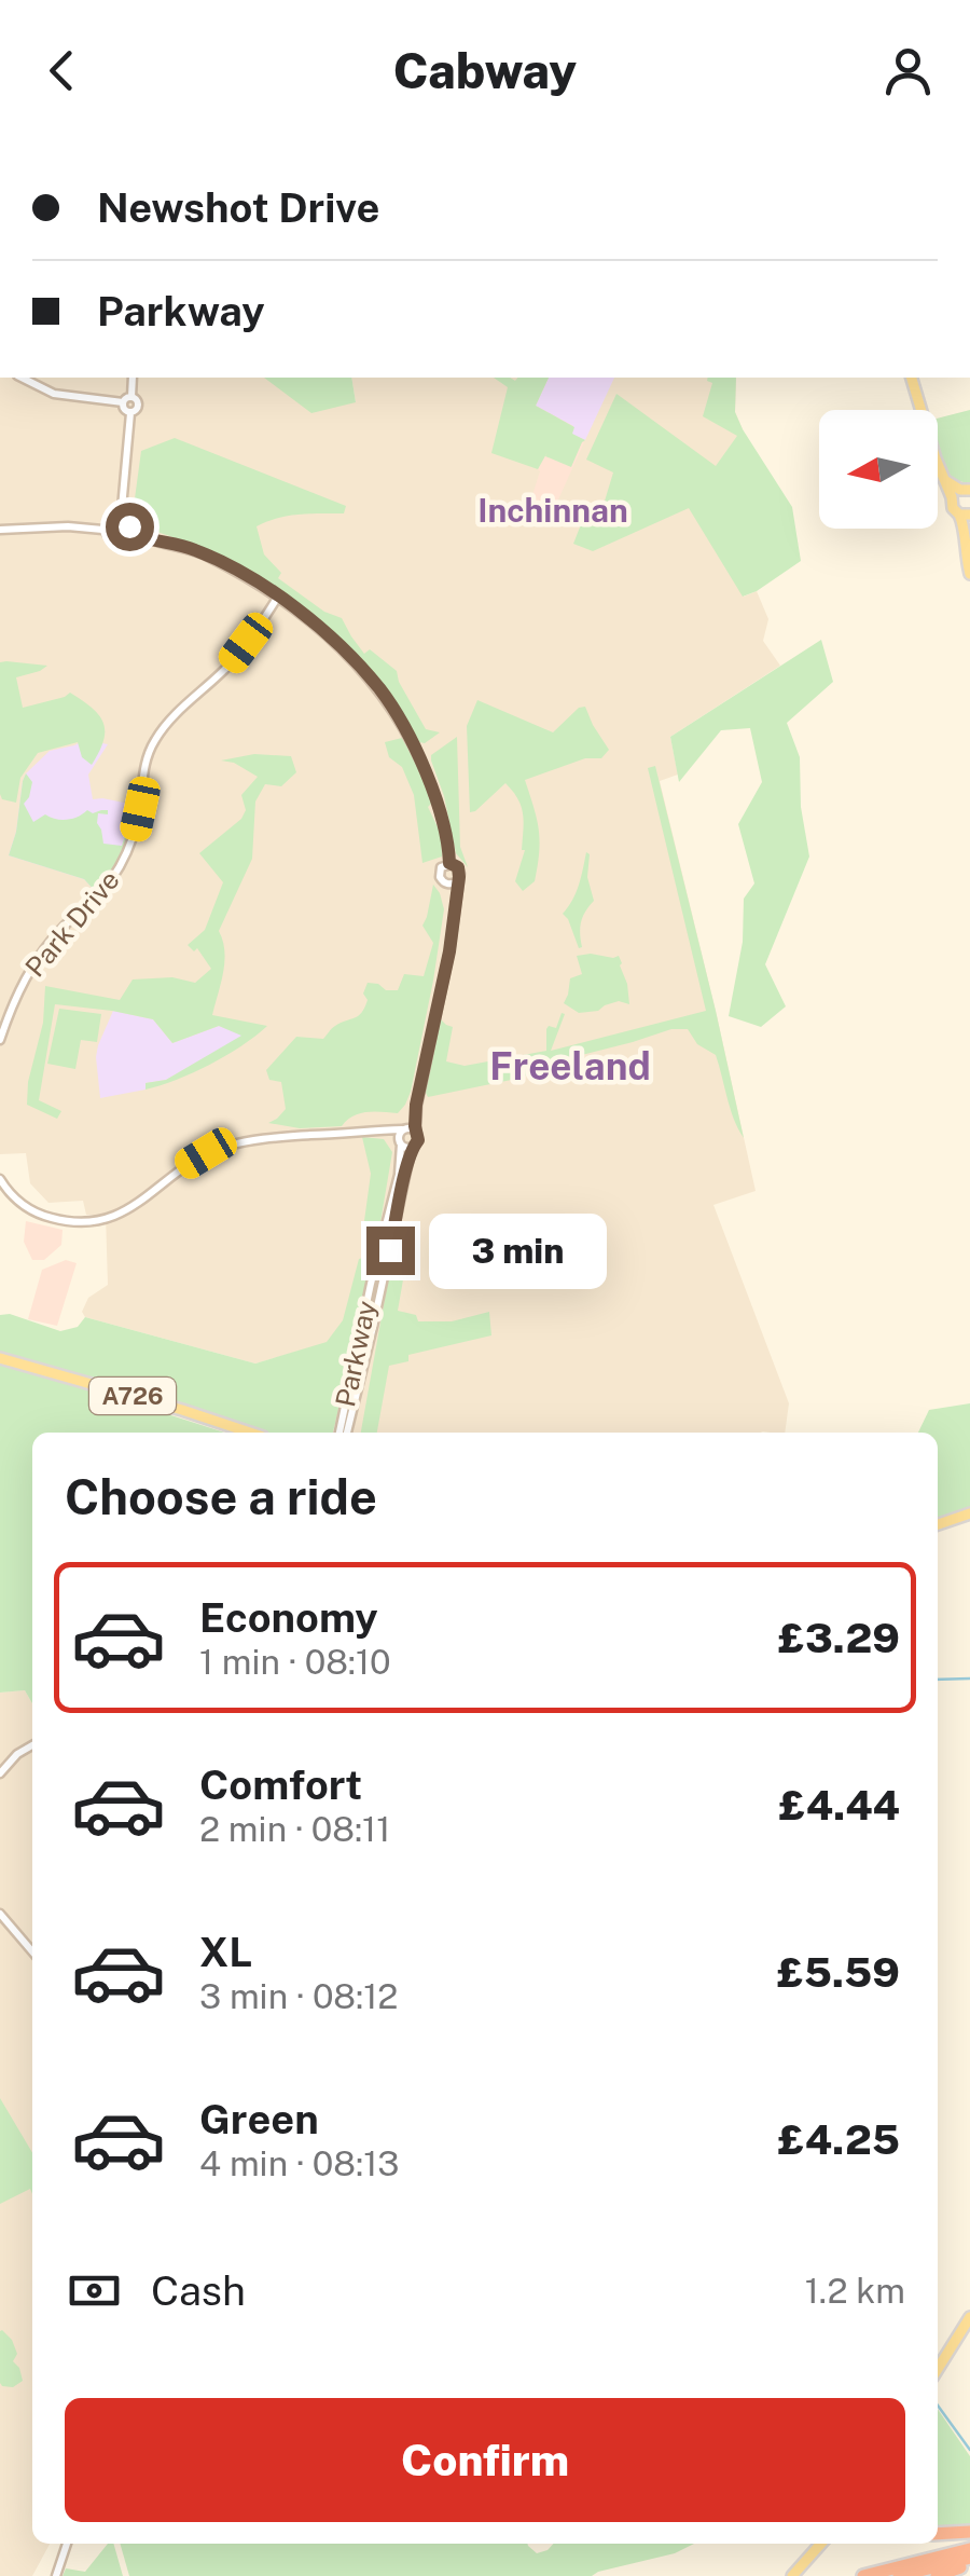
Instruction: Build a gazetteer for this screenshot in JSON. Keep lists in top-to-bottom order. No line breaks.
{"streets":{"main road":["A726"],"street":["Park Drive","Parkway"]},"districts":["Inchinnan","Freeland"],"north":"left","page":{"header":"Cabway","banner":["Newshot Drive","Parkway"],"bubble":"3 min","heading":"Choose a ride","list":[{"name":"Economy","note":"1 min · 08:10","value":"£3.29"},{"name":"Comfort","note":"2 min · 08:11","value":"£4.44"},{"name":"XL","note":"3 min · 08:12","value":"£5.59"},{"name":"Green","note":"4 min · 08:13","value":"£4.25"}],"pay":["Cash","1.2 km"],"buttons":"Confirm"}}
